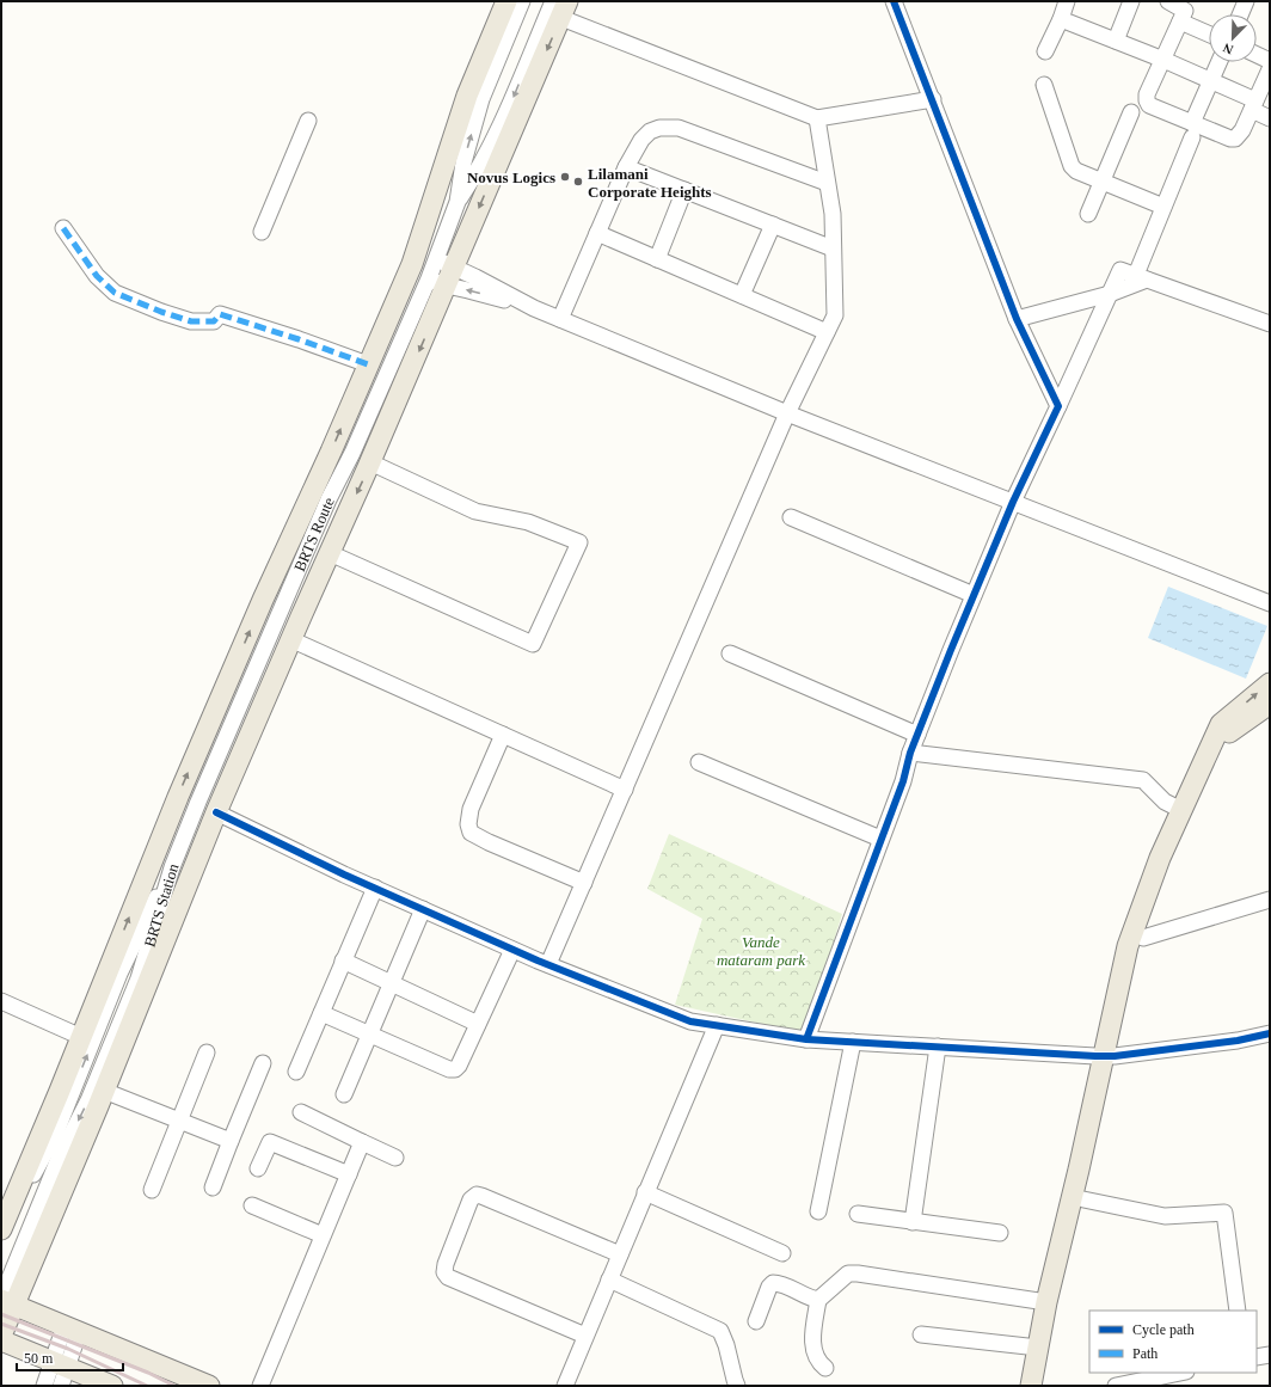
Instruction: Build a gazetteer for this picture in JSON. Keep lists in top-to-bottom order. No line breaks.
{"streets":{"street":["BRTS Route","BRTS Station"]},"crossings":[["BRTS Route","BRTS Station"]],"parks":["Vande mataram park"],"places":["Novus Logics","Lilamani Corporate Heights"],"legend":["Cycle path","Path"],"scale_bar":"50 m","north":"bottom left"}
